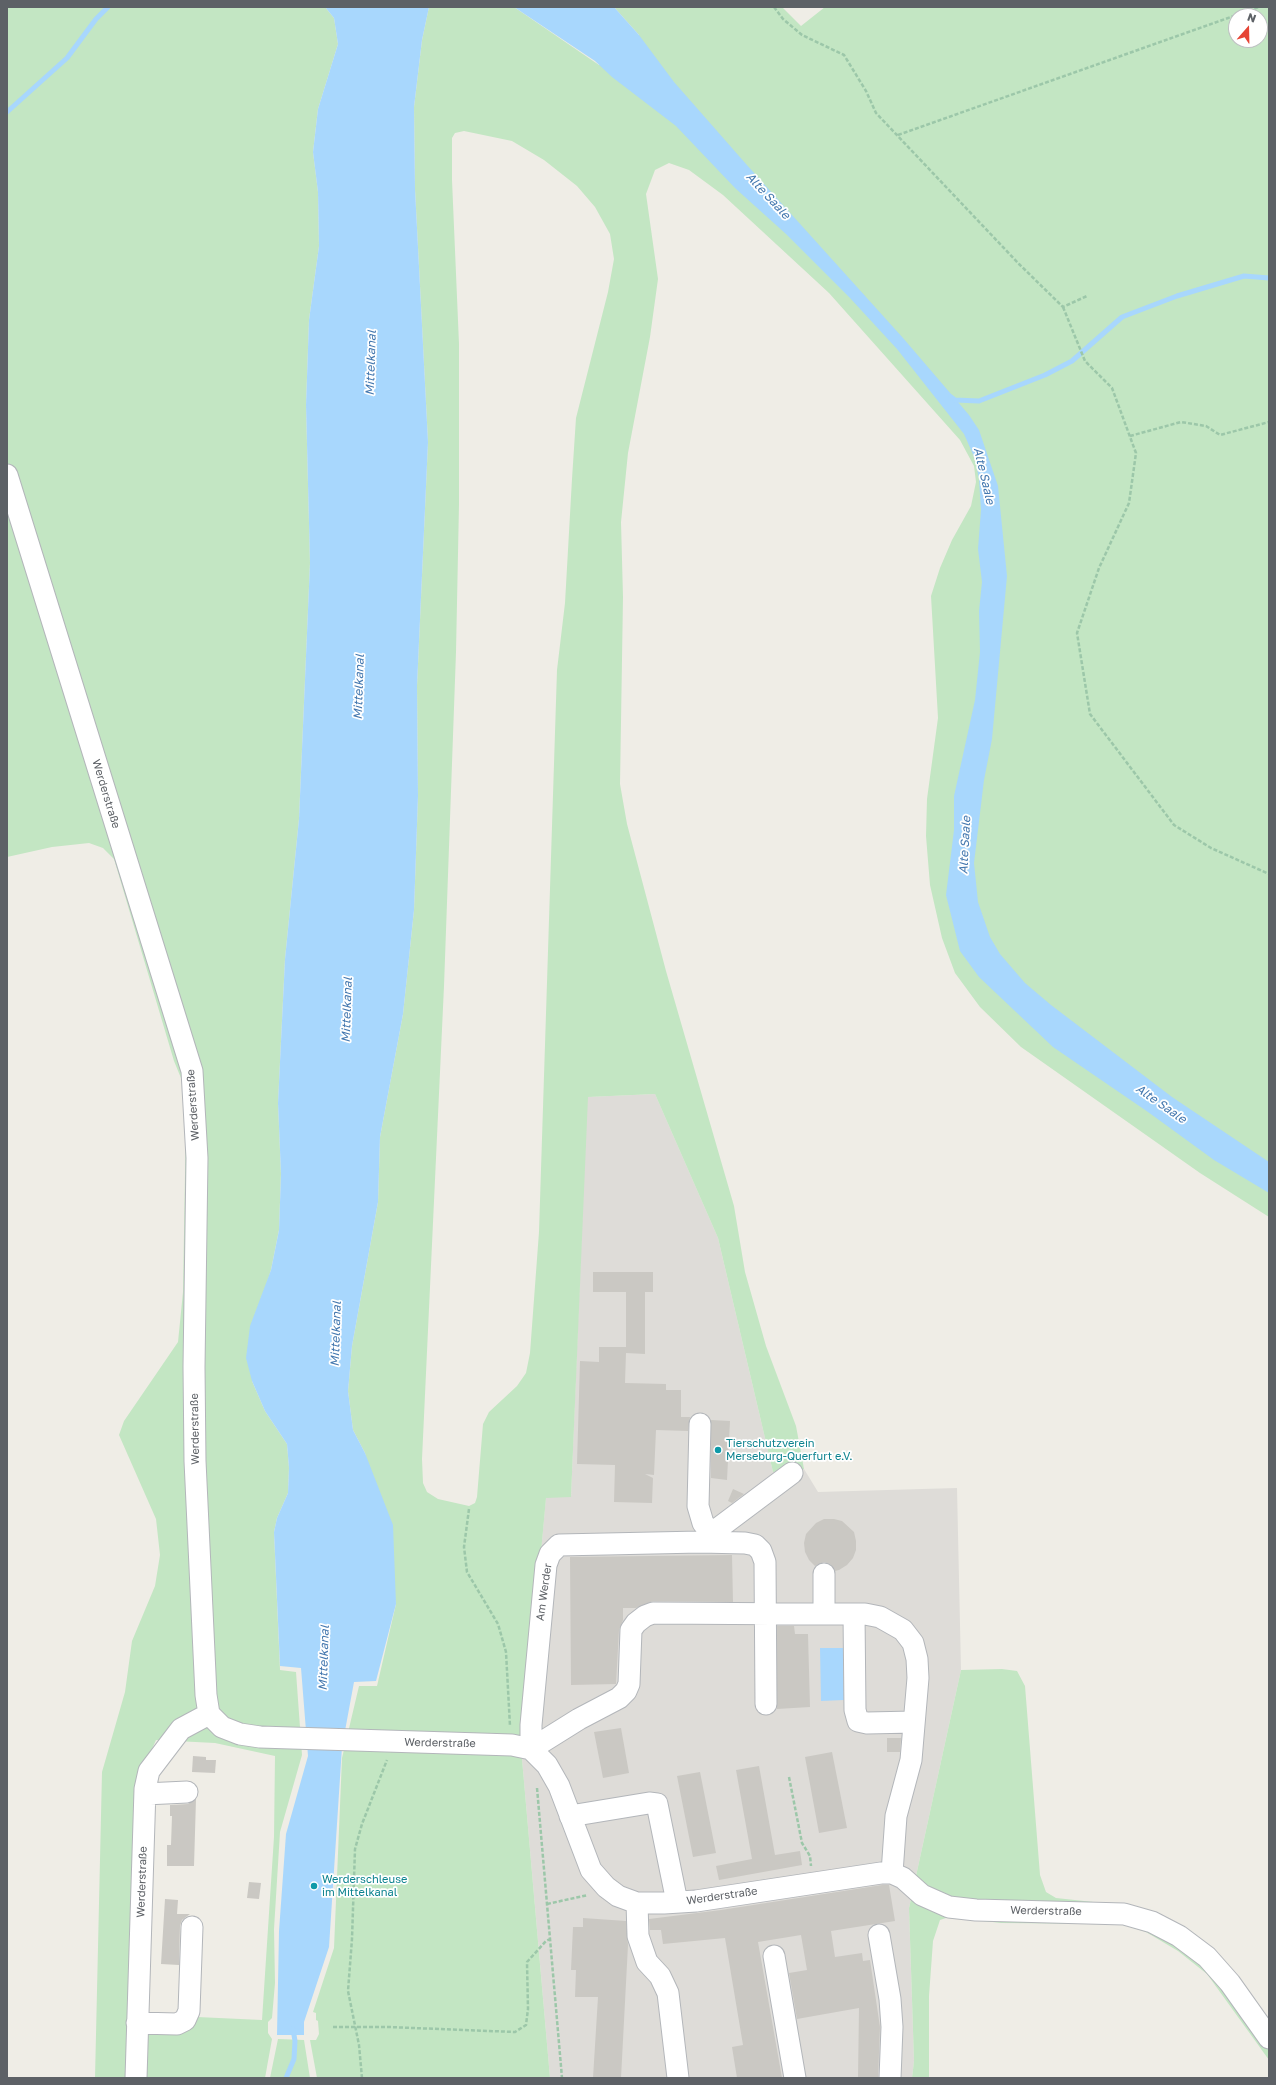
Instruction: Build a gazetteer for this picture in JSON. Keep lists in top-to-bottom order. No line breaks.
{"streets":{"street":["Werderstraße","Am Werder"]},"crossings":[["Werderstraße","Am Werder"]],"water":["Alte Saale","Mittelkanal"],"places":["Tierschutzverein Merseburg-Querfurt e.V.","Werderschleuse im Mittelkanal"],"north":"top"}
